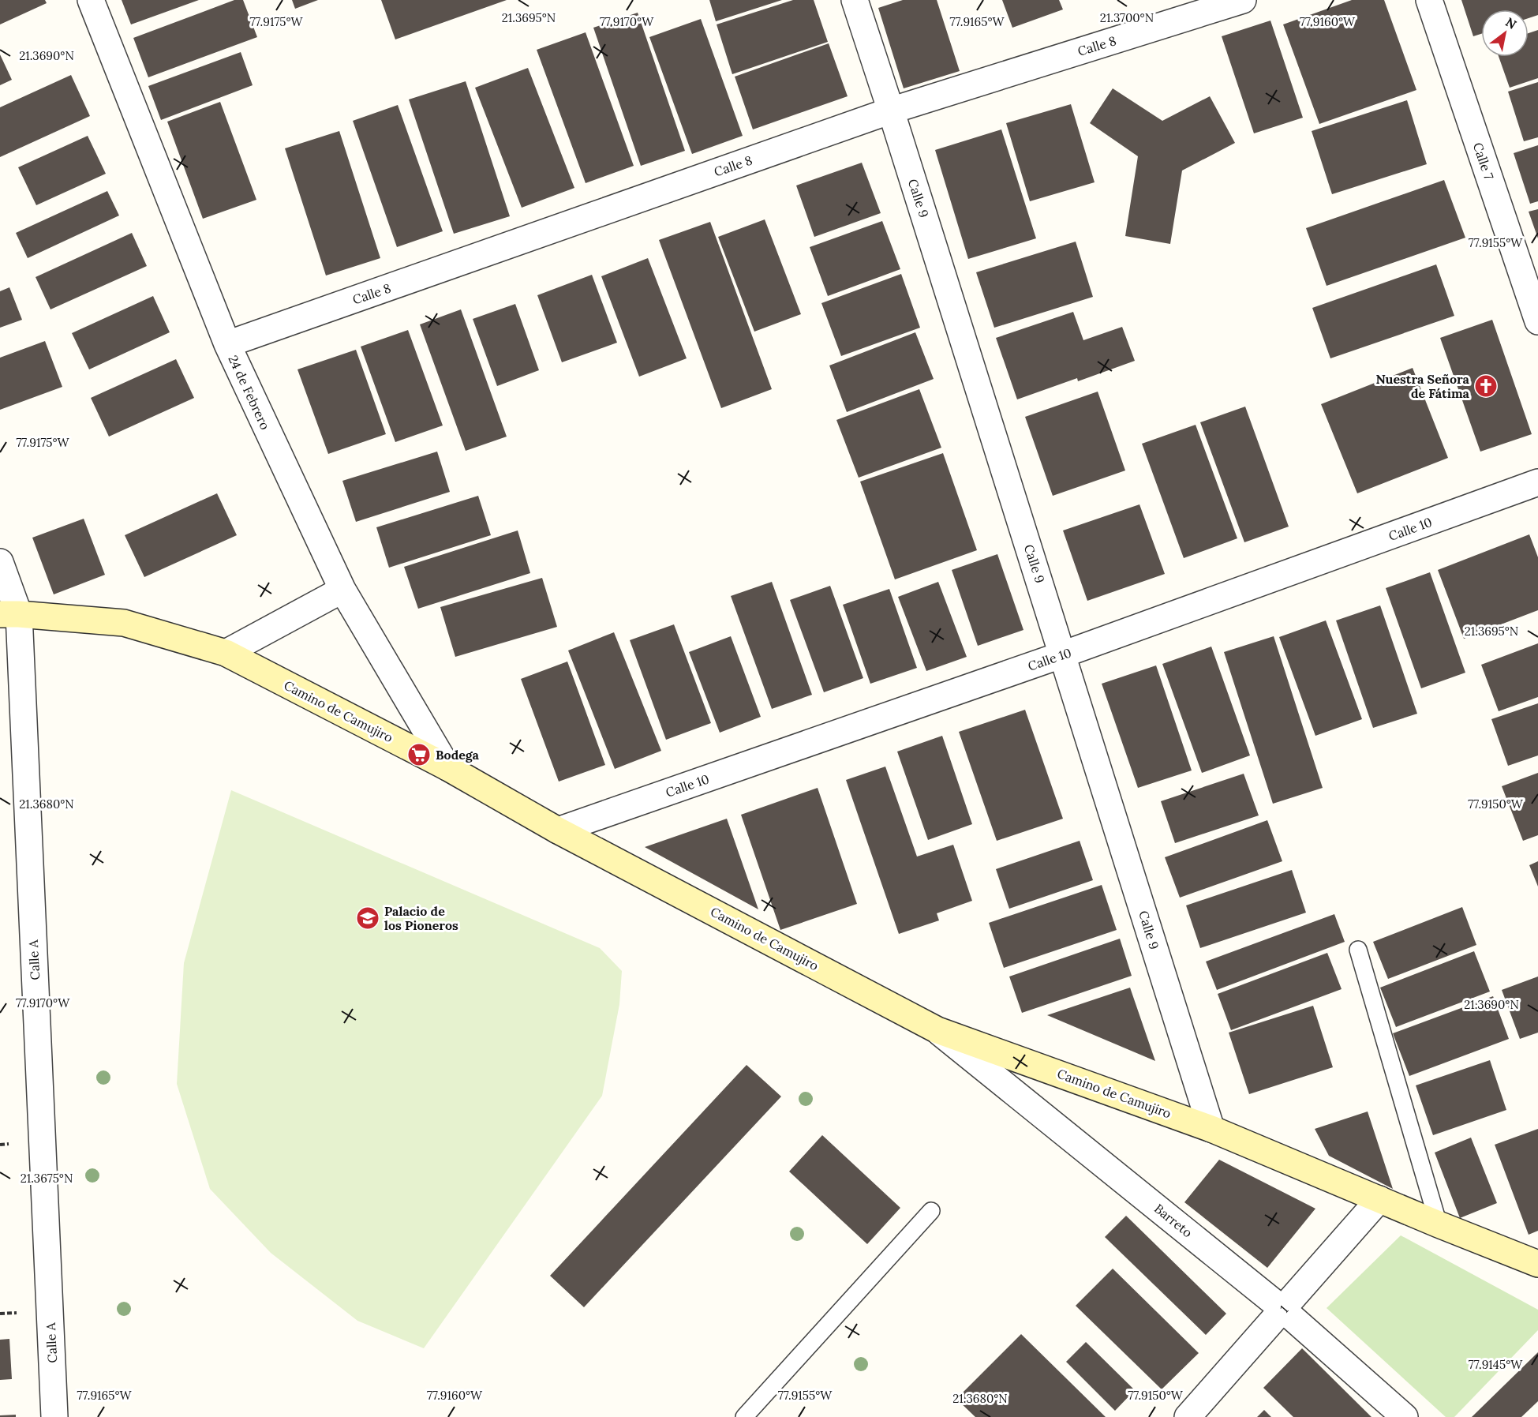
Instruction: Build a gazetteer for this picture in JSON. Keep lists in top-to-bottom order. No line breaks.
{"streets":{"street":["Calle 8","Calle 7","Calle 9","24 de Febrero","Calle 10","Camino de Camujiro","Calle A","Barreto","1"]},"crossings":[["Calle 8","Calle 9"],["Calle 8","24 de Febrero"],["Calle 9","Calle 10"],["Calle 9","Camino de Camujiro"],["24 de Febrero","Camino de Camujiro"],["Calle 10","Camino de Camujiro"],["Camino de Camujiro","Calle A"],["Camino de Camujiro","Barreto"],["Camino de Camujiro","1"],["Barreto","1"]],"places":{"church":["Nuestra Señora de Fátima"],"supermarket":["Bodega"],"school or university":["Palacio de los Pioneros"]},"north":"top right","coordinates":["21.3695°N","21.3700°N","77.9175°W","77.9170°W","77.9165°W","77.9160°W","21.3690°N","77.9155°W","77.9150°W","21.3680°N","21.3675°N","77.9145°W"]}
